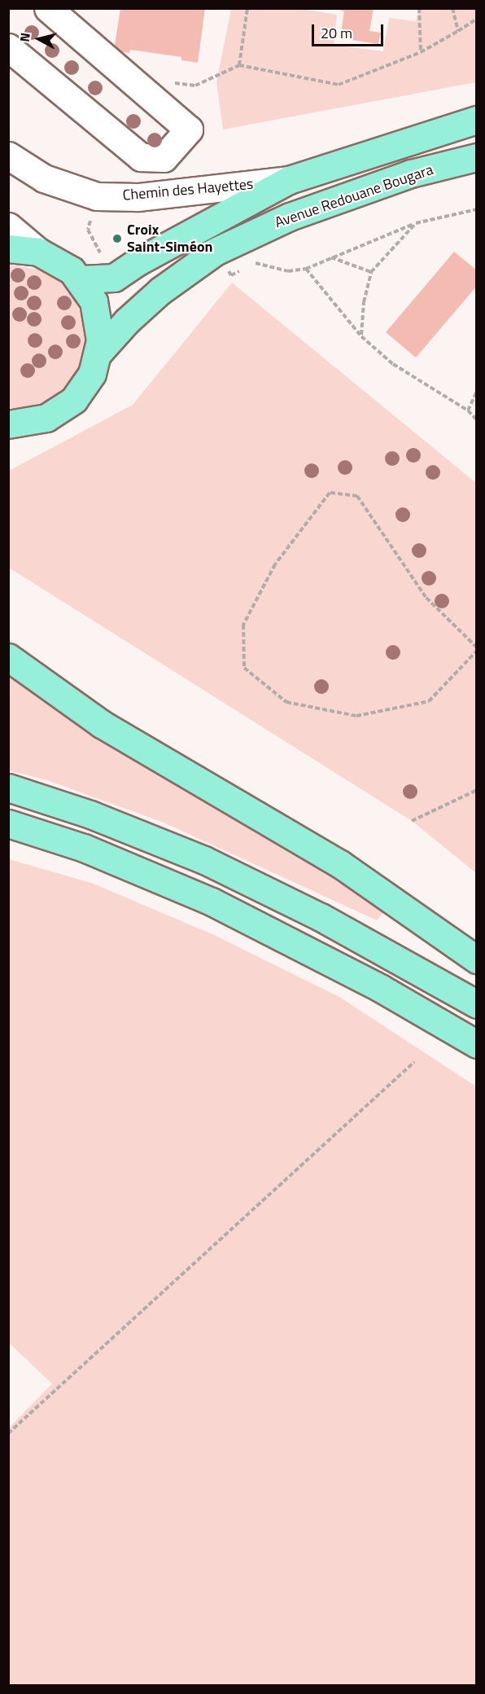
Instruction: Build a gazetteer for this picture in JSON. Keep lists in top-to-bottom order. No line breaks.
{"streets":{"main road":["Avenue Redouane Bougara"],"lane":["Chemin des Hayettes"]},"places":["Croix Saint-Siméon"],"scale_bar":"20 m","north":"left"}
